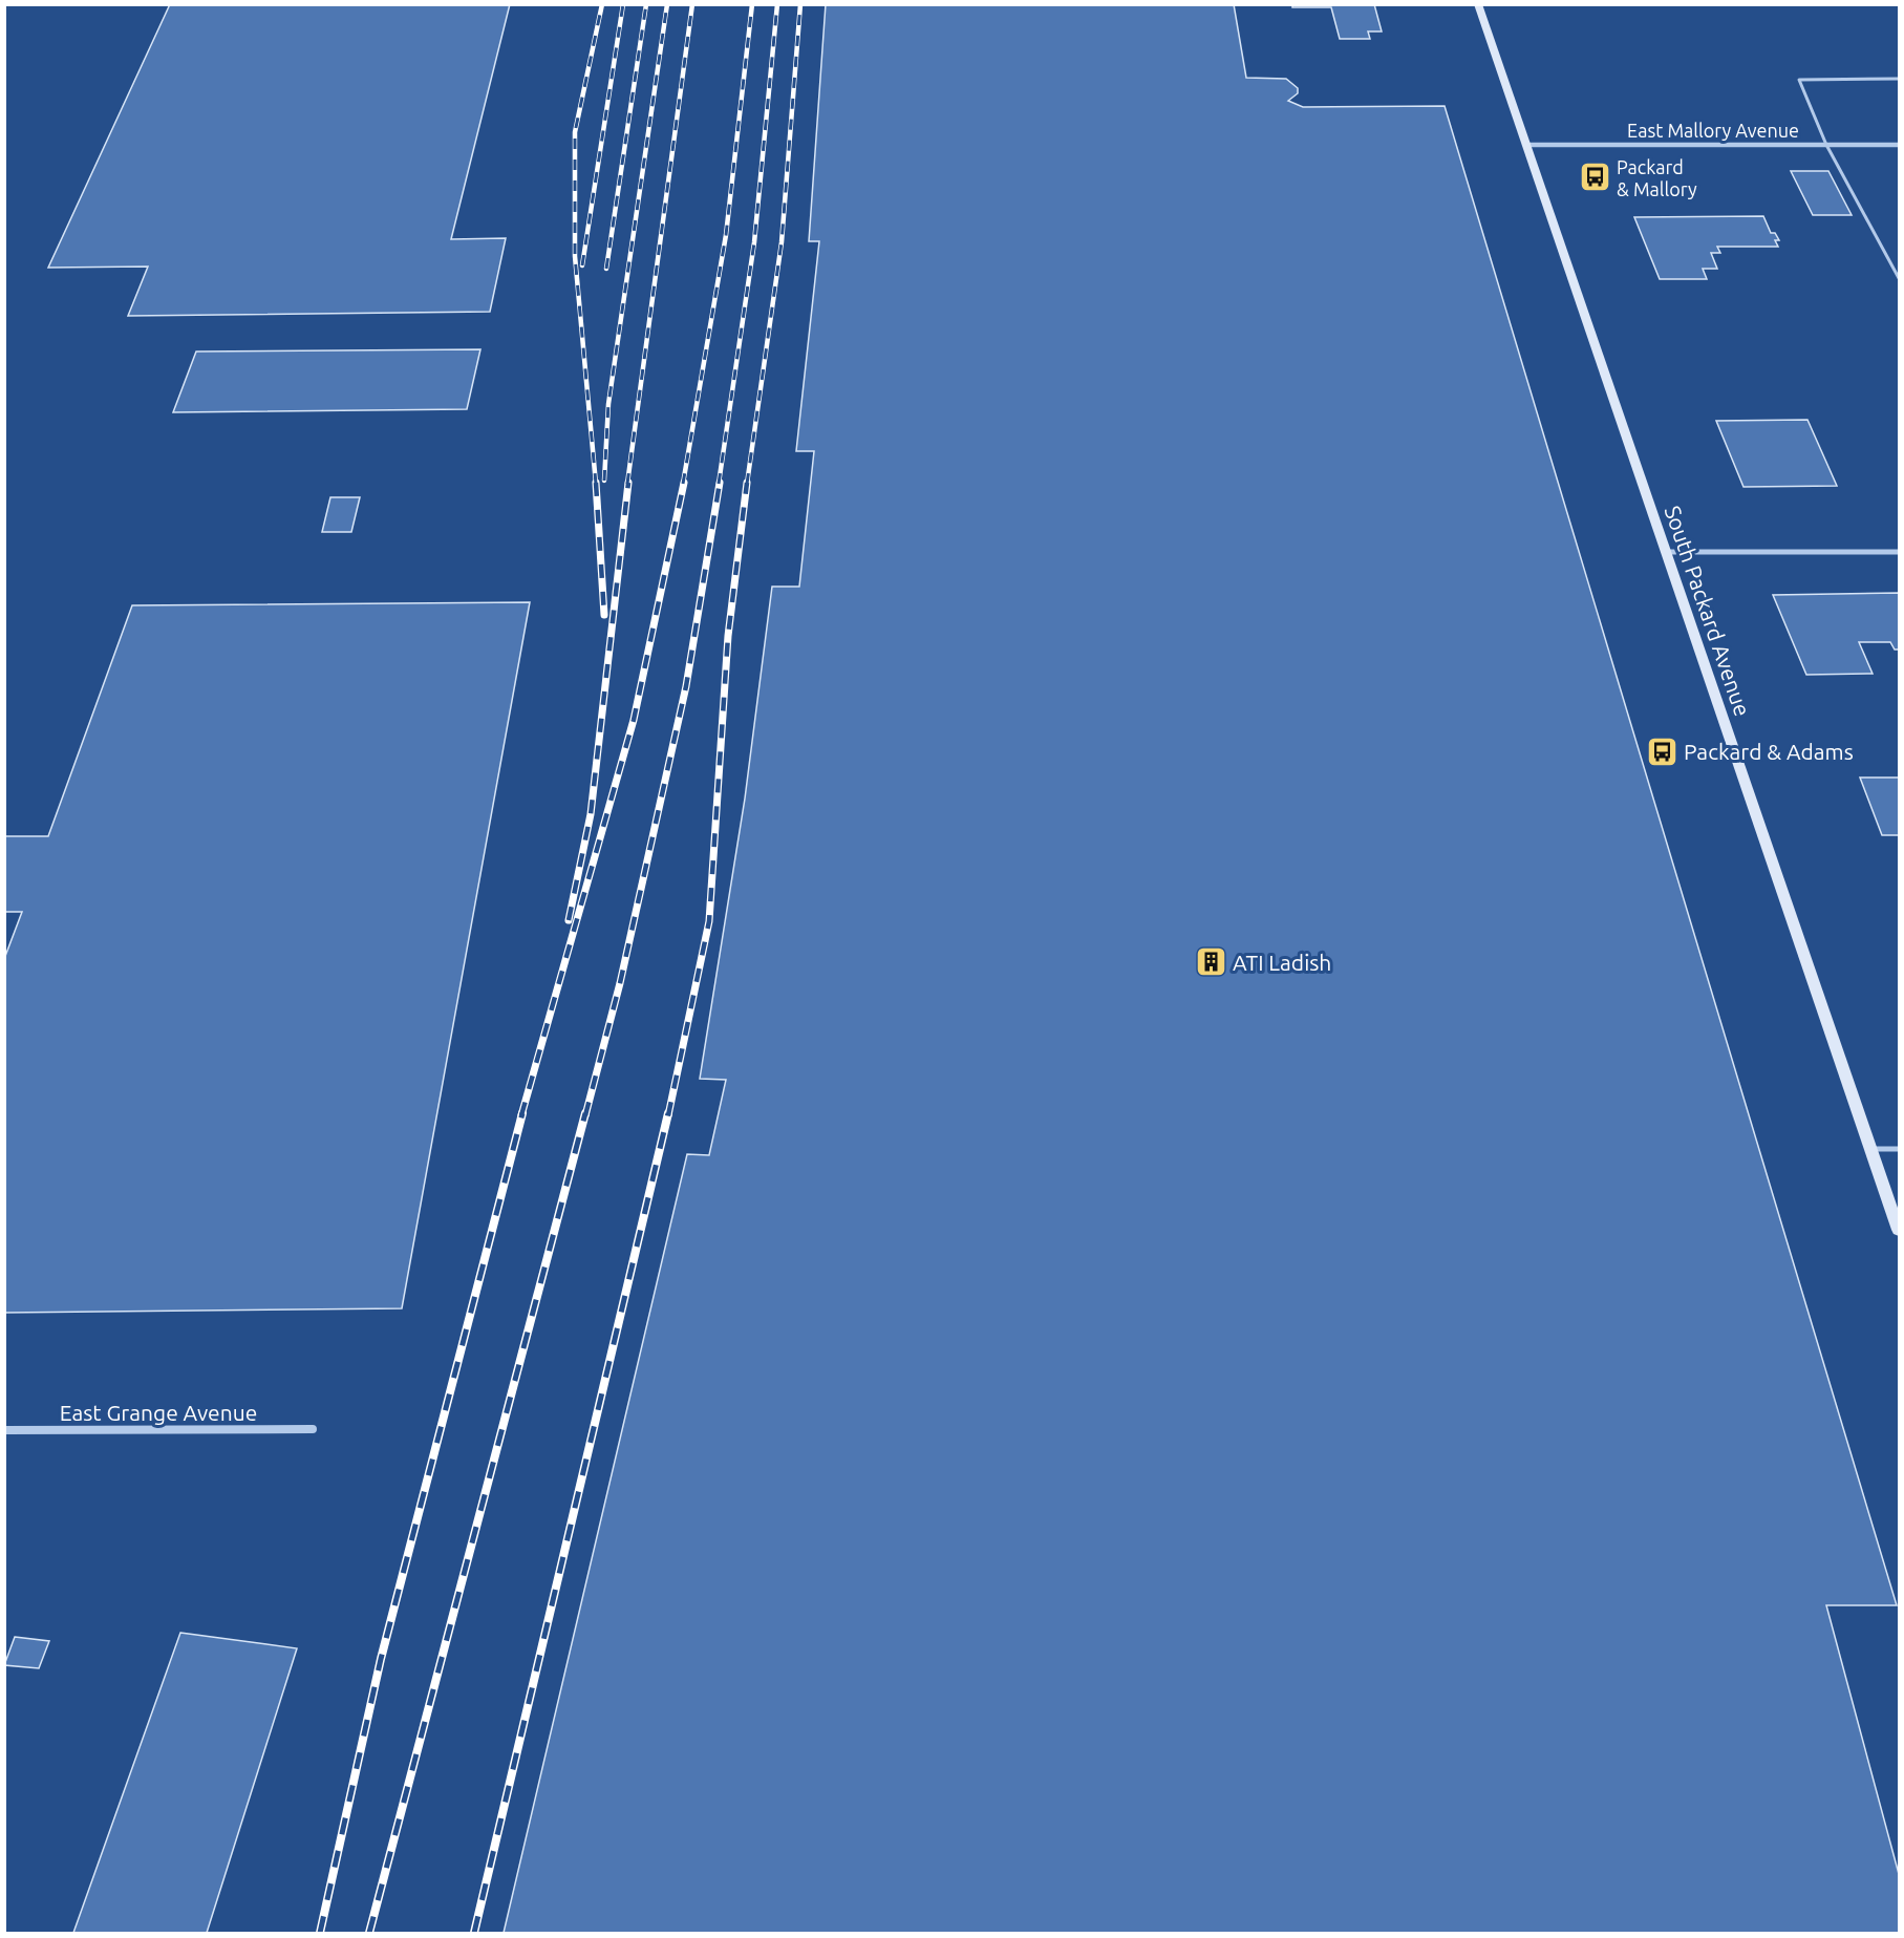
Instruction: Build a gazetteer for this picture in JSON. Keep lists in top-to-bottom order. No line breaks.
{"streets":{"street":["East Mallory Avenue","South Packard Avenue","East Grange Avenue"]},"crossings":[["East Mallory Avenue","South Packard Avenue"]],"places":{"bus stop":["Packard & Mallory","Packard & Adams"],"building":["ATI Ladish"]}}
